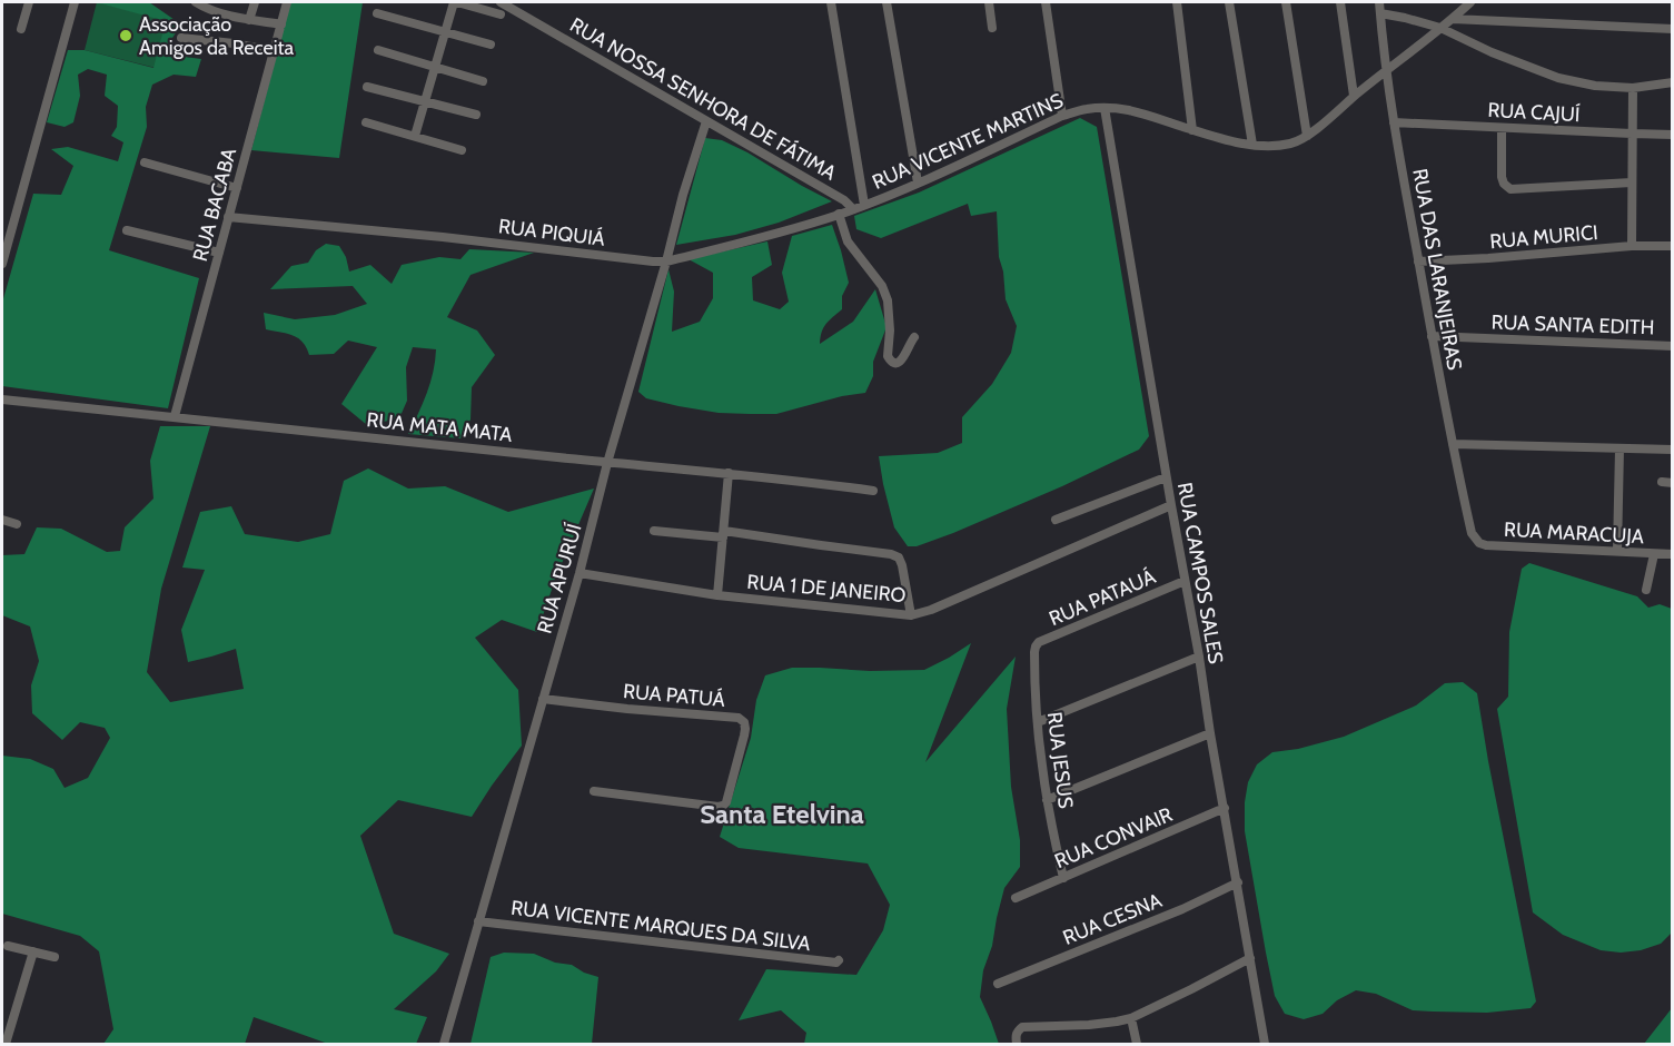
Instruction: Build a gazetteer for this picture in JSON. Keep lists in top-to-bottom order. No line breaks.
{"streets":{"street":["RUA NOSSA SENHORA DE FÁTIMA","RUA CAJUÍ","RUA VICENTE MARTINS","RUA BACABA","RUA PIQUIÁ","RUA MURICI","RUA DAS LARANJEIRAS","RUA SANTA EDITH","RUA MATA MATA","RUA MARACUJA","RUA CAMPOS SALES","RUA APURUÍ","RUA 1 DE JANEIRO","RUA PATAUÁ","RUA PATUÁ","RUA JESUS","RUA CONVAIR","RUA CESNA","RUA VICENTE MARQUES DA SILVA"]},"crossings":[["RUA NOSSA SENHORA DE FÁTIMA","RUA PIQUIÁ"],["RUA NOSSA SENHORA DE FÁTIMA","RUA APURUÍ"],["RUA CAJUÍ","RUA DAS LARANJEIRAS"],["RUA VICENTE MARTINS","RUA PIQUIÁ"],["RUA VICENTE MARTINS","RUA DAS LARANJEIRAS"],["RUA VICENTE MARTINS","RUA CAMPOS SALES"],["RUA BACABA","RUA PIQUIÁ"],["RUA BACABA","RUA MATA MATA"],["RUA PIQUIÁ","RUA APURUÍ"],["RUA MURICI","RUA DAS LARANJEIRAS"],["RUA DAS LARANJEIRAS","RUA SANTA EDITH"],["RUA DAS LARANJEIRAS","RUA MARACUJA"],["RUA MATA MATA","RUA APURUÍ"],["RUA CAMPOS SALES","RUA 1 DE JANEIRO"],["RUA CAMPOS SALES","RUA PATAUÁ"],["RUA CAMPOS SALES","RUA CONVAIR"],["RUA CAMPOS SALES","RUA CESNA"],["RUA APURUÍ","RUA 1 DE JANEIRO"],["RUA APURUÍ","RUA PATUÁ"],["RUA APURUÍ","RUA VICENTE MARQUES DA SILVA"],["RUA PATAUÁ","RUA JESUS"],["RUA JESUS","RUA CONVAIR"]],"districts":["Santa Etelvina"],"places":["Associação Amigos da Receita"]}
